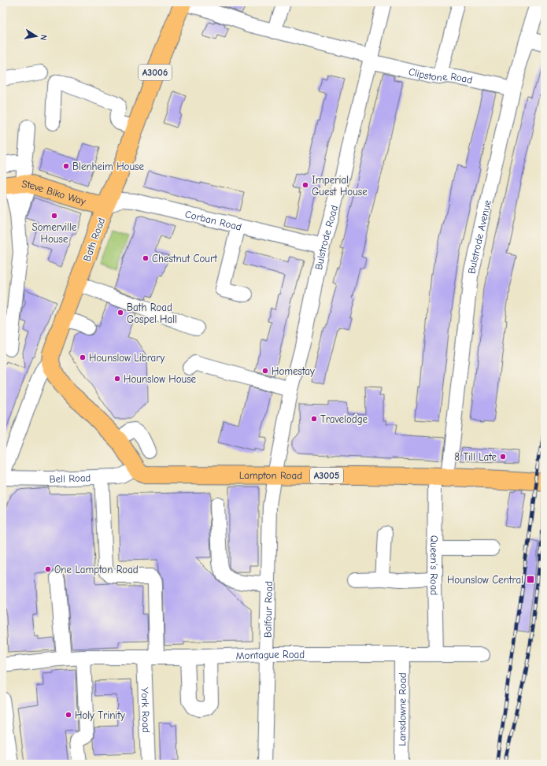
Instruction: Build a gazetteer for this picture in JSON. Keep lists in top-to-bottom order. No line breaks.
{"streets":{"main road":["A3006","Steve Biko Way","Bath Road","Lampton Road","A3005"],"street":["Clipstone Road","Corban Road","Bulstrode Avenue","Bulstrode Road","Bell Road","Queen's Road","Balfour Road","Montague Road","Lansdowne Road","York Road"]},"crossings":[["Clipstone Road","Bulstrode Avenue"],["Clipstone Road","Bulstrode Road"],["Clipstone Road","Bath Road"],["Steve Biko Way","Corban Road"],["Steve Biko Way","Bath Road"],["Corban Road","Bulstrode Road"],["Corban Road","Bath Road"],["Bulstrode Avenue","Lampton Road"],["Bulstrode Avenue","Queen's Road"],["Bulstrode Road","Lampton Road"],["Bulstrode Road","Balfour Road"],["Bath Road","Lampton Road"],["Lampton Road","Bell Road"],["Lampton Road","Queen's Road"],["Lampton Road","Balfour Road"],["Bell Road","York Road"],["Queen's Road","Montague Road"],["Balfour Road","Montague Road"],["Montague Road","Lansdowne Road"],["Montague Road","York Road"]],"places":{"other":["Blenheim House","Imperial Guest House","Somerville House","Chestnut Court","Bath Road Gospel Hall","Hounslow Library","Homestay","Hounslow House","Travelodge","8 Till Late","One Lampton Road","Holy Trinity"],"transit":["Hounslow Central"]},"north":"right"}
